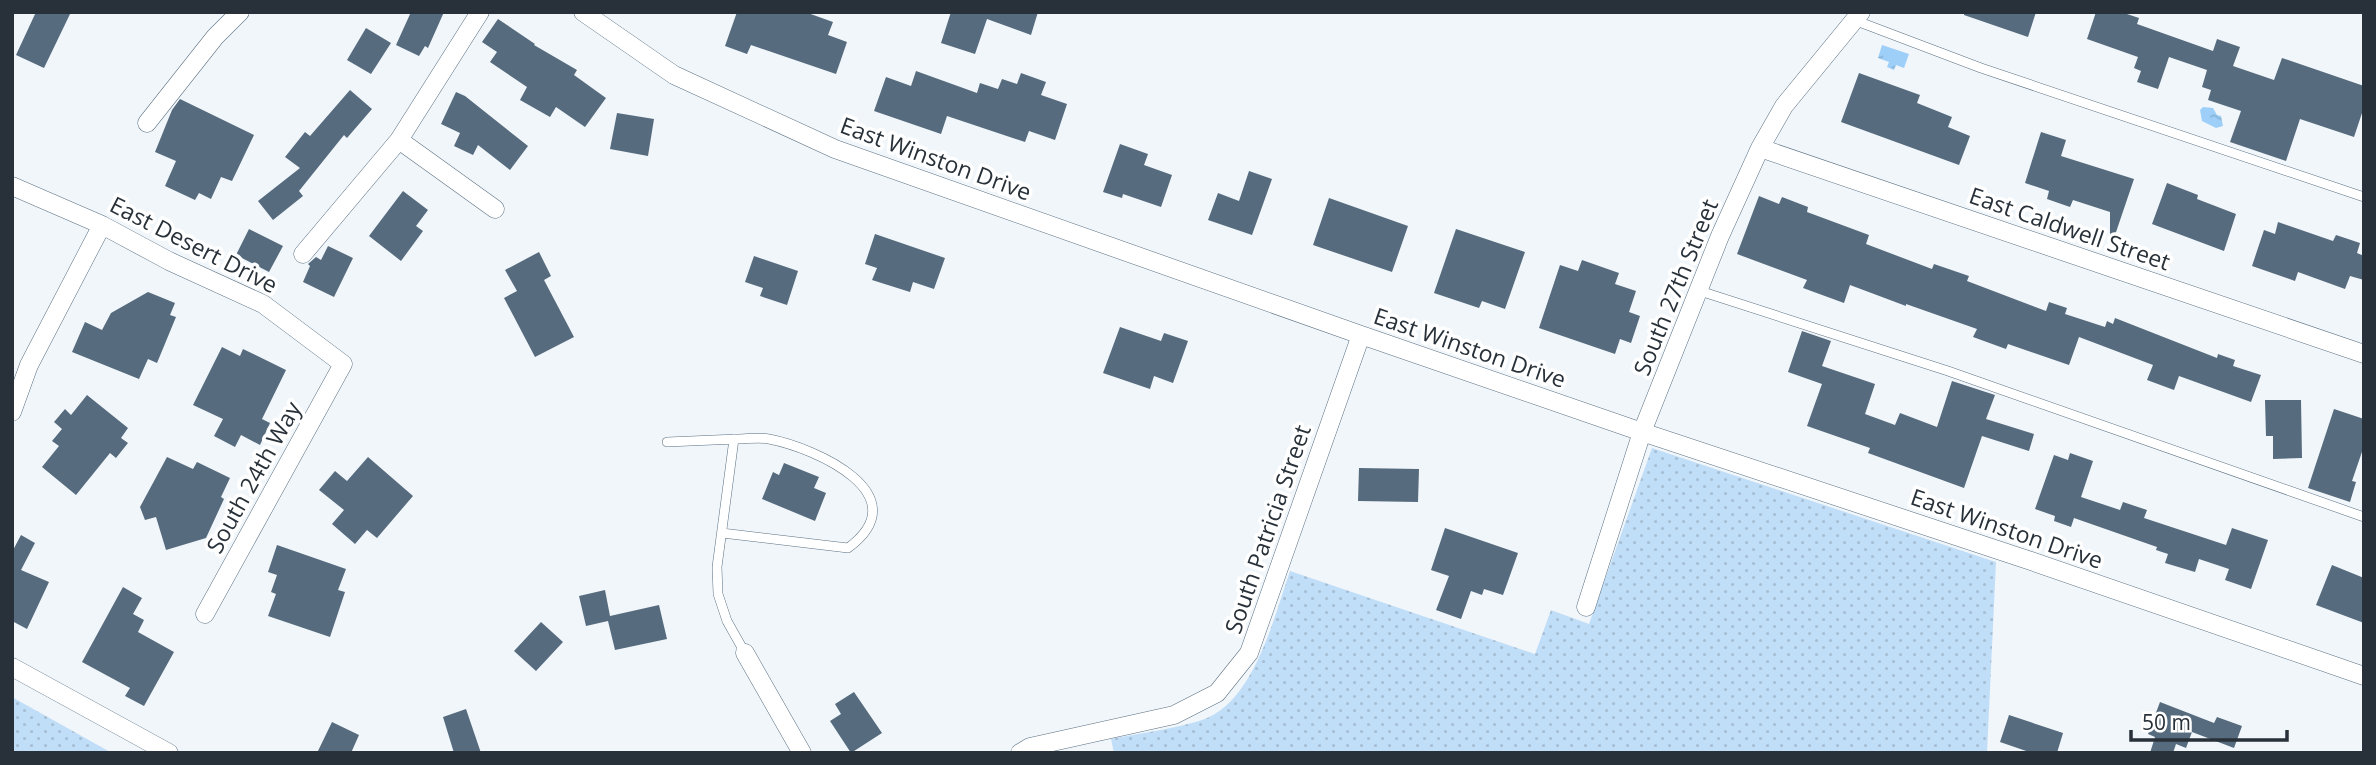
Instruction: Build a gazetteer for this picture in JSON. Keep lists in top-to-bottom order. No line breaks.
{"streets":{"street":["East Winston Drive","East Caldwell Street","East Desert Drive","South 27th Street","South 24th Way","South Patricia Street"]},"crossings":[["East Winston Drive","South 27th Street"],["East Winston Drive","South Patricia Street"],["East Caldwell Street","South 27th Street"],["East Desert Drive","South 24th Way"]],"scale_bar":"50 m"}
